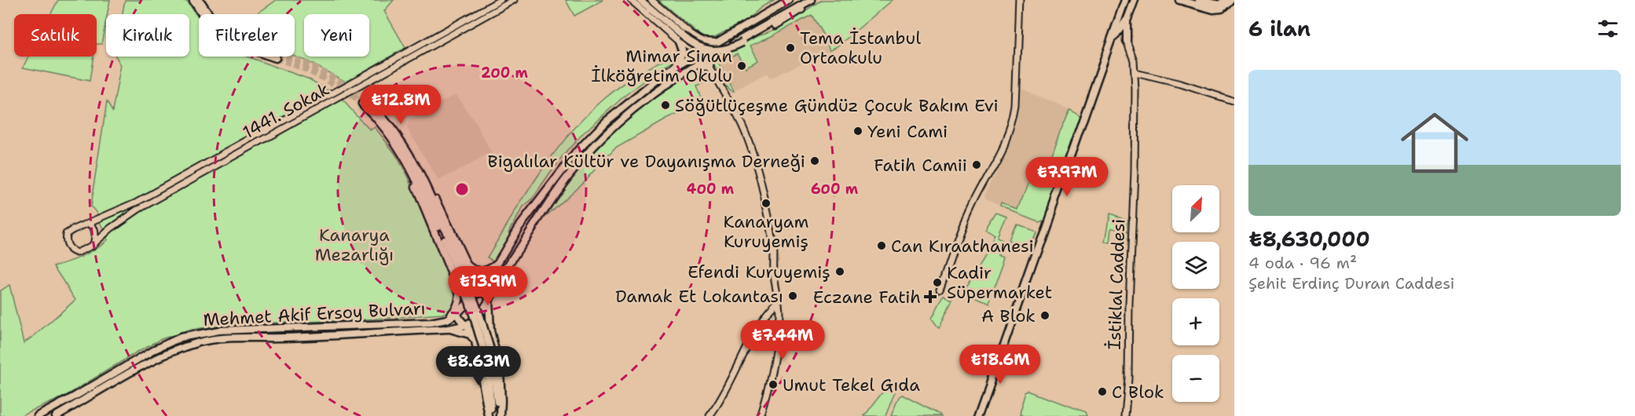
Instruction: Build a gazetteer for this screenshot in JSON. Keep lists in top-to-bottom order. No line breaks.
{"streets":{"main road":["Mehmet Akif Ersoy Bulvarı"],"street":["1441. Sokak","İstiklal Caddesi"]},"parks":["Kanarya Mezarlığı"],"places":{"other":["Tema İstanbul Ortaokulu","Mimar Sinan İlköğretim Okulu","Söğütlüçeşme Gündüz Çocuk Bakım Evi","Yeni Cami","Bigalılar Kültür ve Dayanışma Derneği","Fatih Camii","Kanaryam Kuruyemiş","Can Kıraathanesi","Efendi Kuruyemiş","Kadir Süpermarket","Damak Et Lokantası","A Blok","Umut Tekel Gıda","C Blok"],"health":["Eczane Fatih"]},"north":"top right","page":{"heading":"6 ilan","chip":["Satılık","Kiralık","Filtreler","Yeni"],"list":[{"name":"₺8,630,000","note":"4 oda · 96 m² · Şehit Erdinç Duran Caddesi"}],"price":["₺12.8M","₺7.97M","₺13.9M","₺7.44M","₺18.6M","₺8.63M"],"map_buttons":["+","−"]},"rings":["200 m","400 m","600 m"]}
